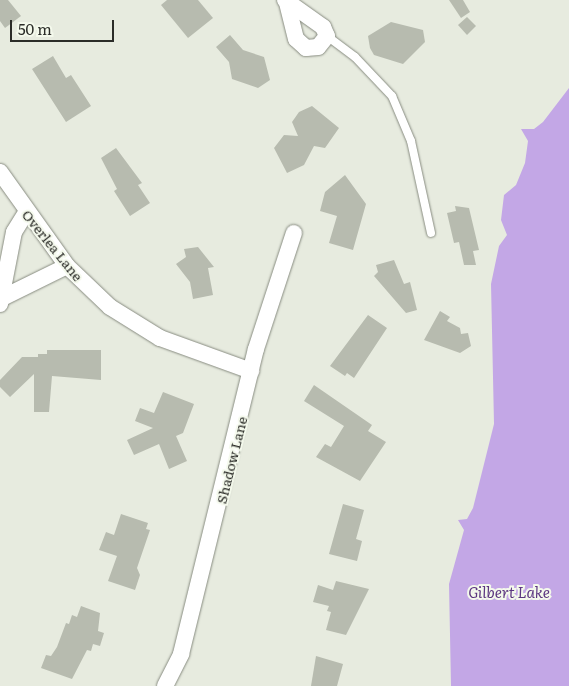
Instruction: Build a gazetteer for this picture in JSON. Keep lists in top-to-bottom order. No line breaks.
{"streets":{"street":["Overlea Lane","Shadow Lane"]},"crossings":[["Overlea Lane","Shadow Lane"]],"water":["Gilbert Lake"],"scale_bar":"50 m"}
